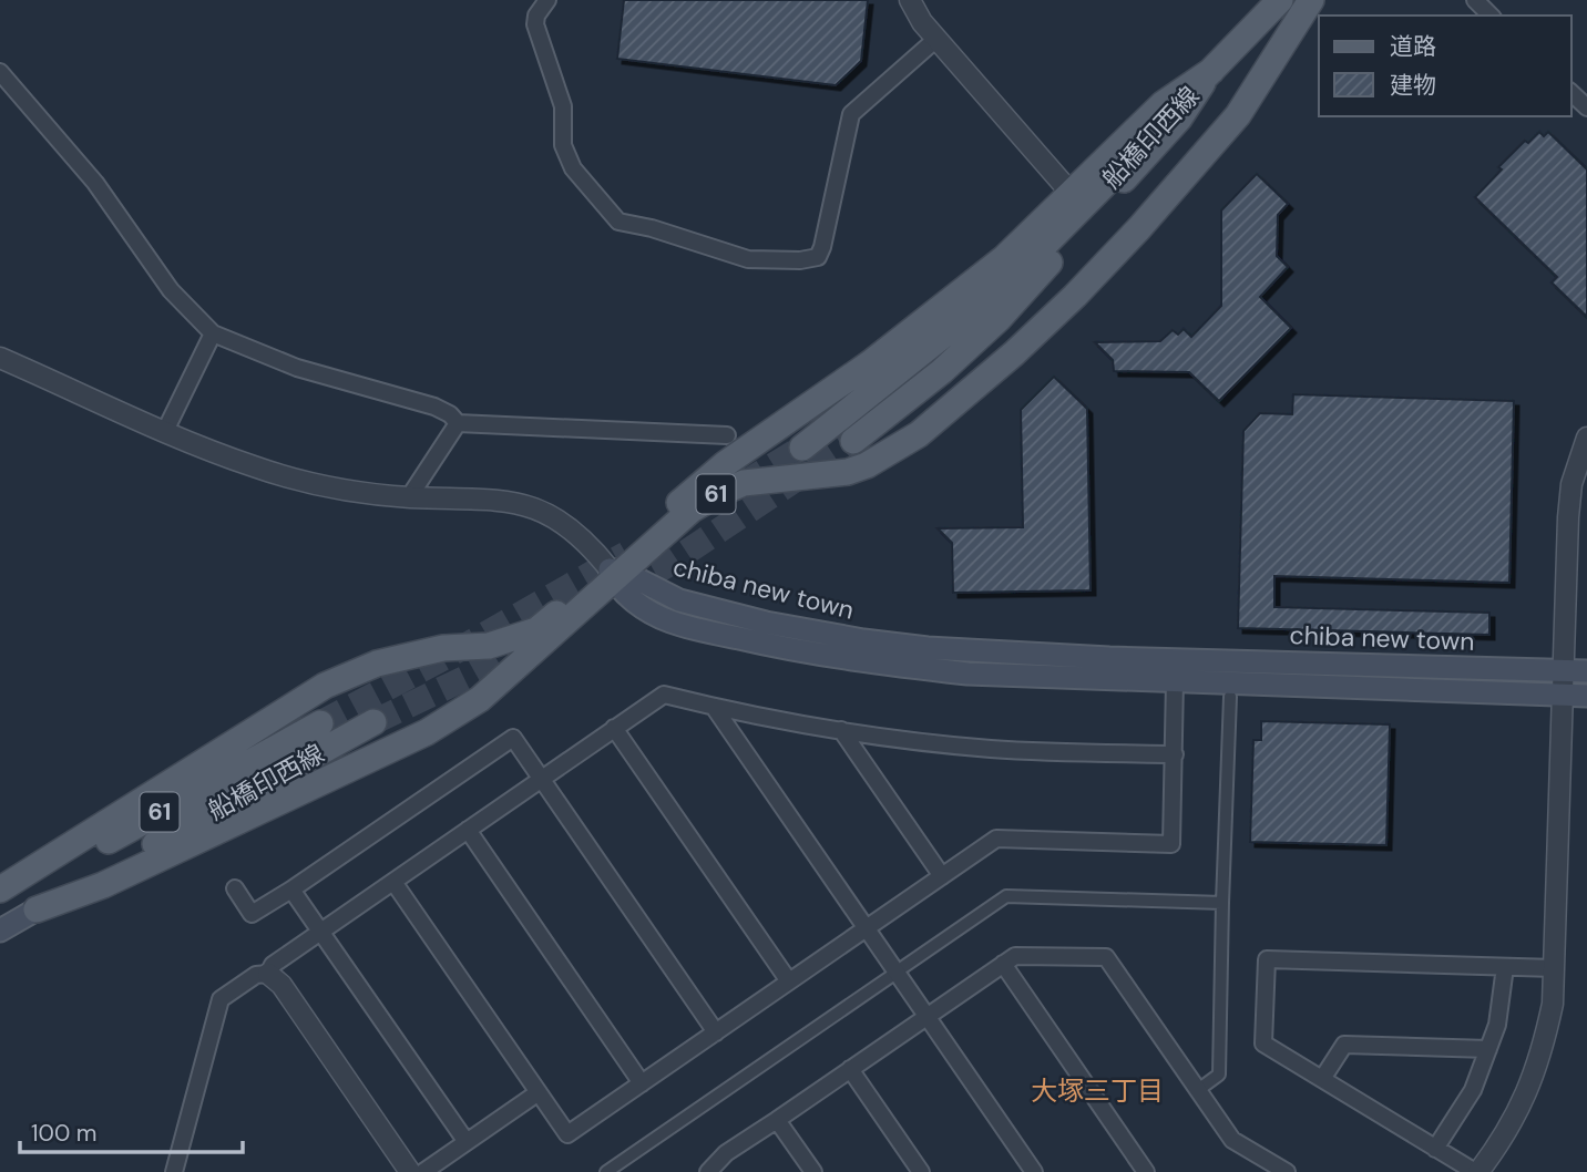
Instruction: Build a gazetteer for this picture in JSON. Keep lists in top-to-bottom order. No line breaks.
{"streets":{"main road":["船橋印西線","61","chiba new town"]},"crossings":[["船橋印西線","61"],["61","chiba new town"]],"districts":["大塚三丁目"],"legend":["道路","建物"],"scale_bar":"100 m"}
